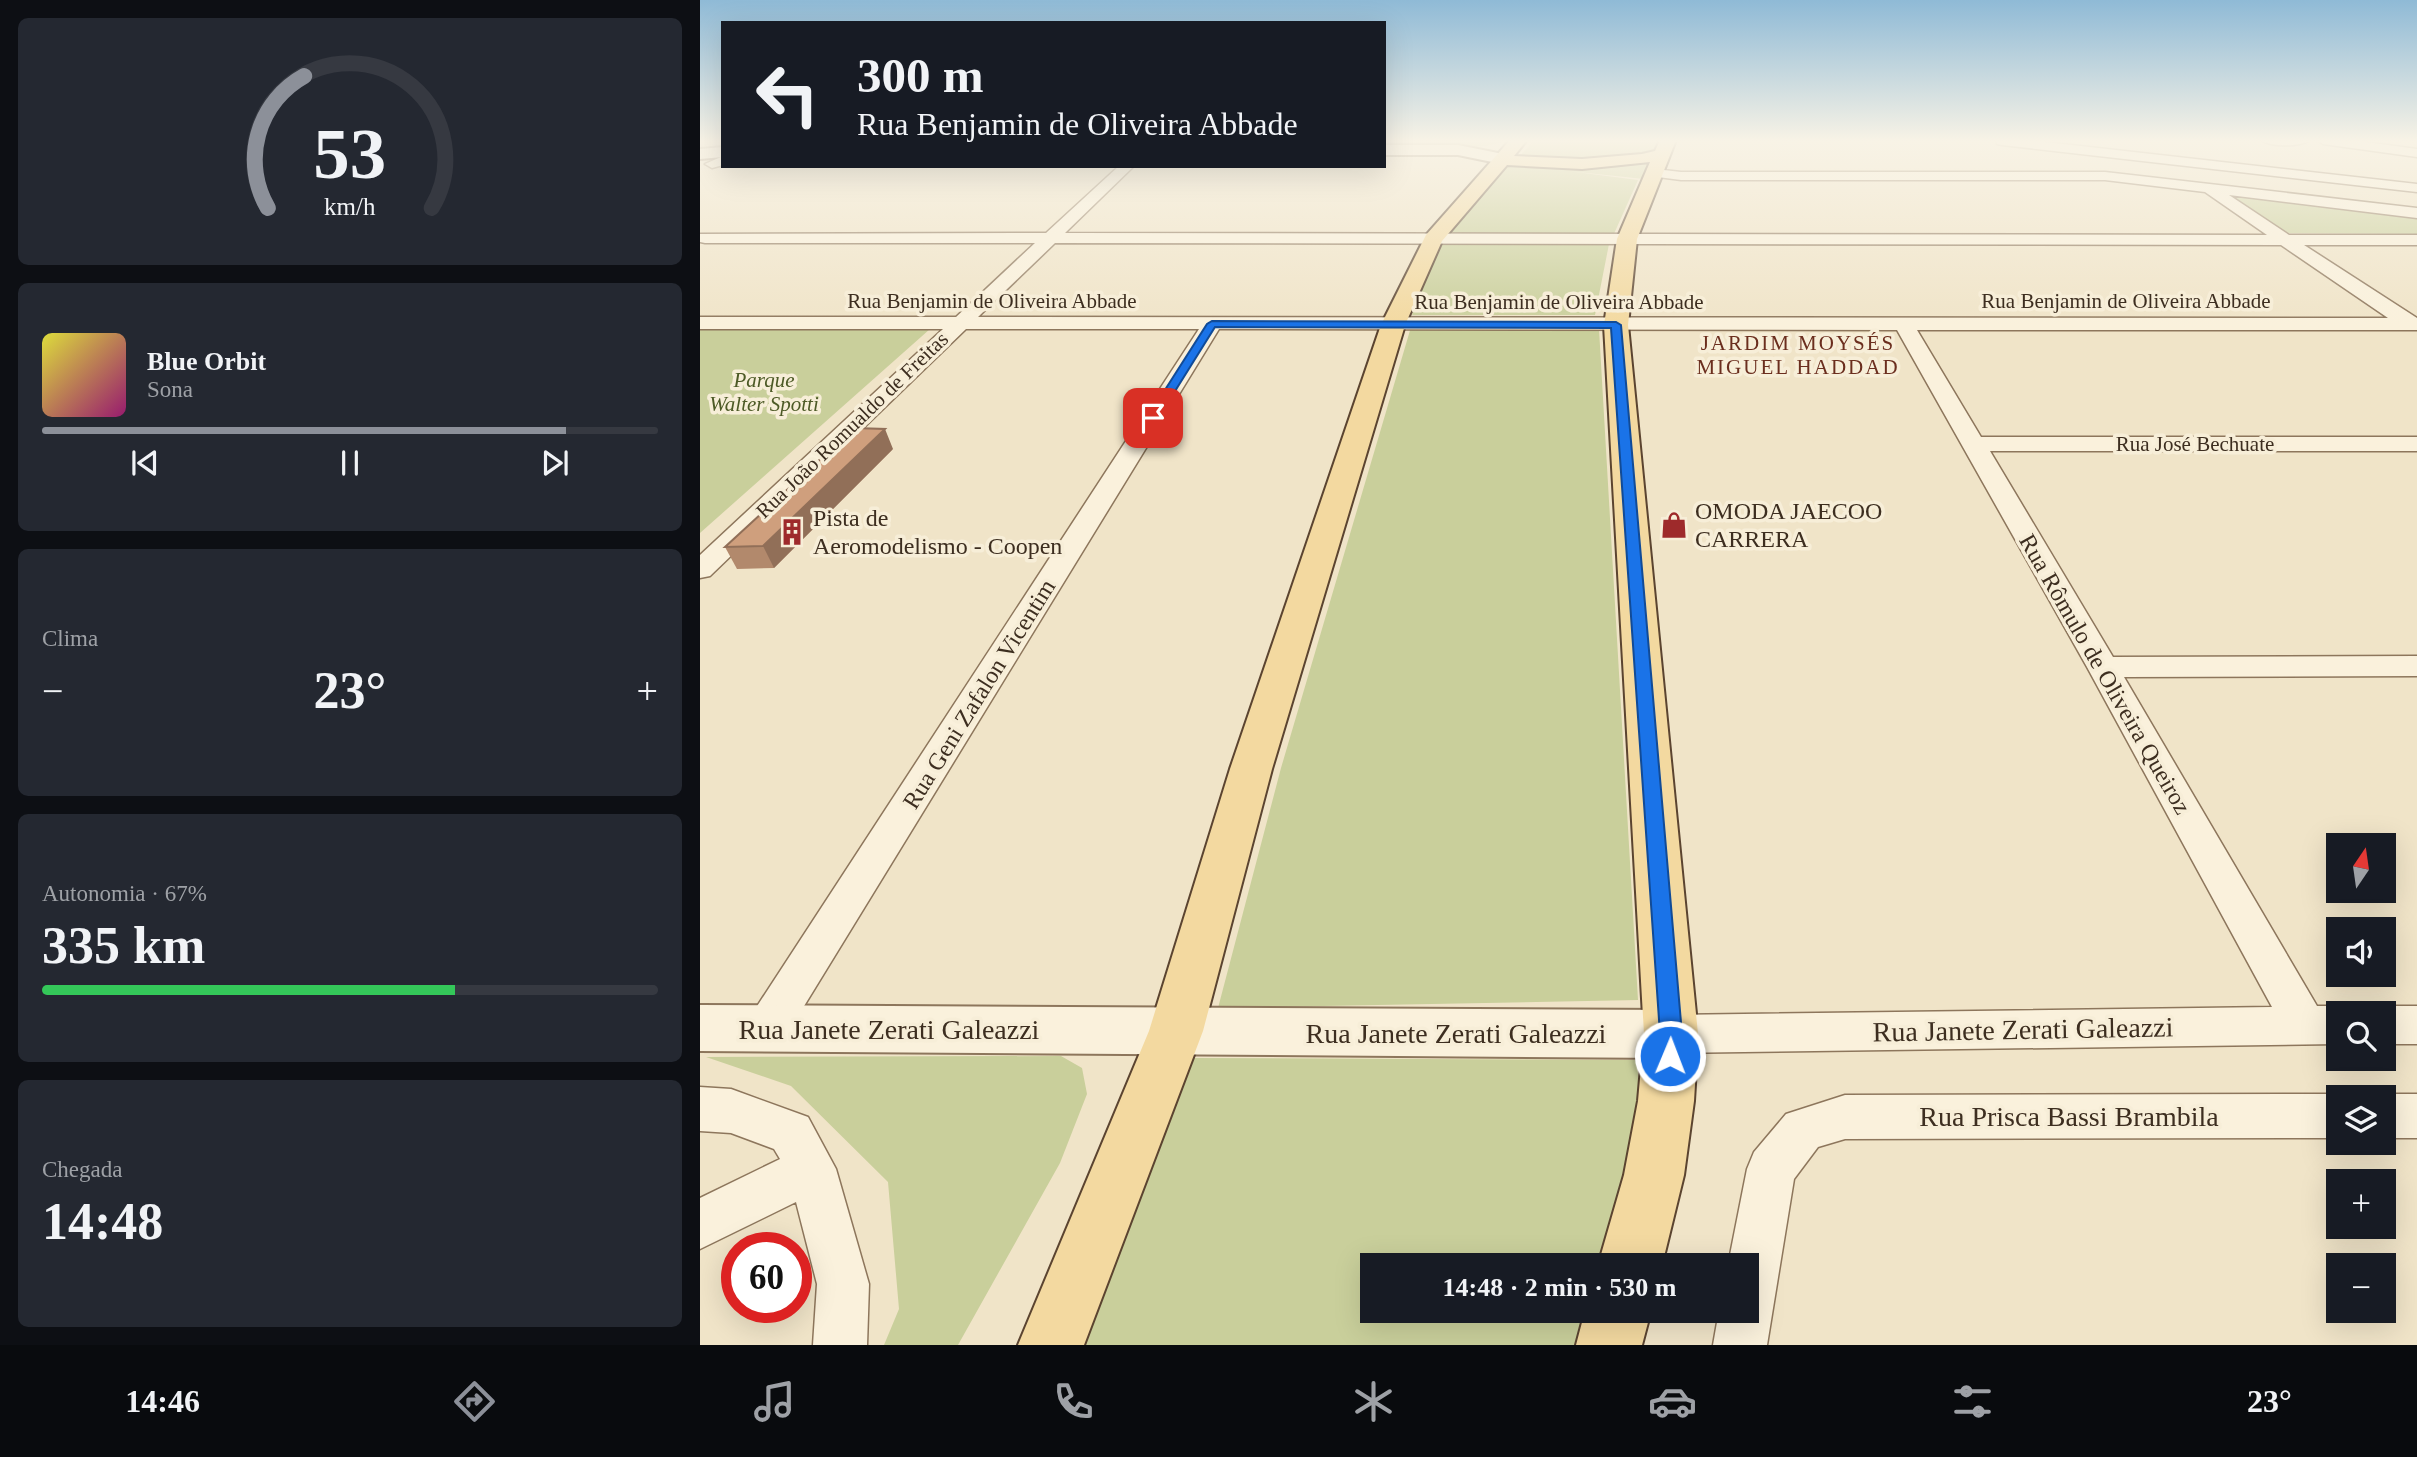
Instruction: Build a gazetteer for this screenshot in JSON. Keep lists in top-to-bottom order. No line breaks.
{"streets":{"street":["Rua Benjamin de Oliveira Abbade","Rua João Romualdo de Freitas","Rua José Bechuate","Rua Rômulo de Oliveira Queiroz","Rua Geni Zafalon Vicentim","Rua Janete Zerati Galeazzi","Rua Prisca Bassi Brambila"]},"crossings":[["Rua Benjamin de Oliveira Abbade","Rua João Romualdo de Freitas"],["Rua Benjamin de Oliveira Abbade","Rua Rômulo de Oliveira Queiroz"],["Rua Benjamin de Oliveira Abbade","Rua Geni Zafalon Vicentim"],["Rua José Bechuate","Rua Rômulo de Oliveira Queiroz"],["Rua Rômulo de Oliveira Queiroz","Rua Janete Zerati Galeazzi"],["Rua Geni Zafalon Vicentim","Rua Janete Zerati Galeazzi"]],"districts":["JARDIM MOYSÉS MIGUEL HADDAD"],"parks":["Parque Walter Spotti"],"places":{"shop":["OMODA JAECOO CARRERA"],"building":["Pista de Aeromodelismo - Coopen"]},"north":"top","page":{"turn":["300 m","Rua Benjamin de Oliveira Abbade"],"song":["Blue Orbit","Sona"],"tile":["Clima",["Autonomia · 67%","335 km"],["Chegada","14:48"]],"heat":["−","23°","+"],"map_buttons":["+","−"],"limit":"60","trip":"14:48 · 2 min · 530 m","tabs":["14:46","23°"],"gauge":["53","km/h"]}}
